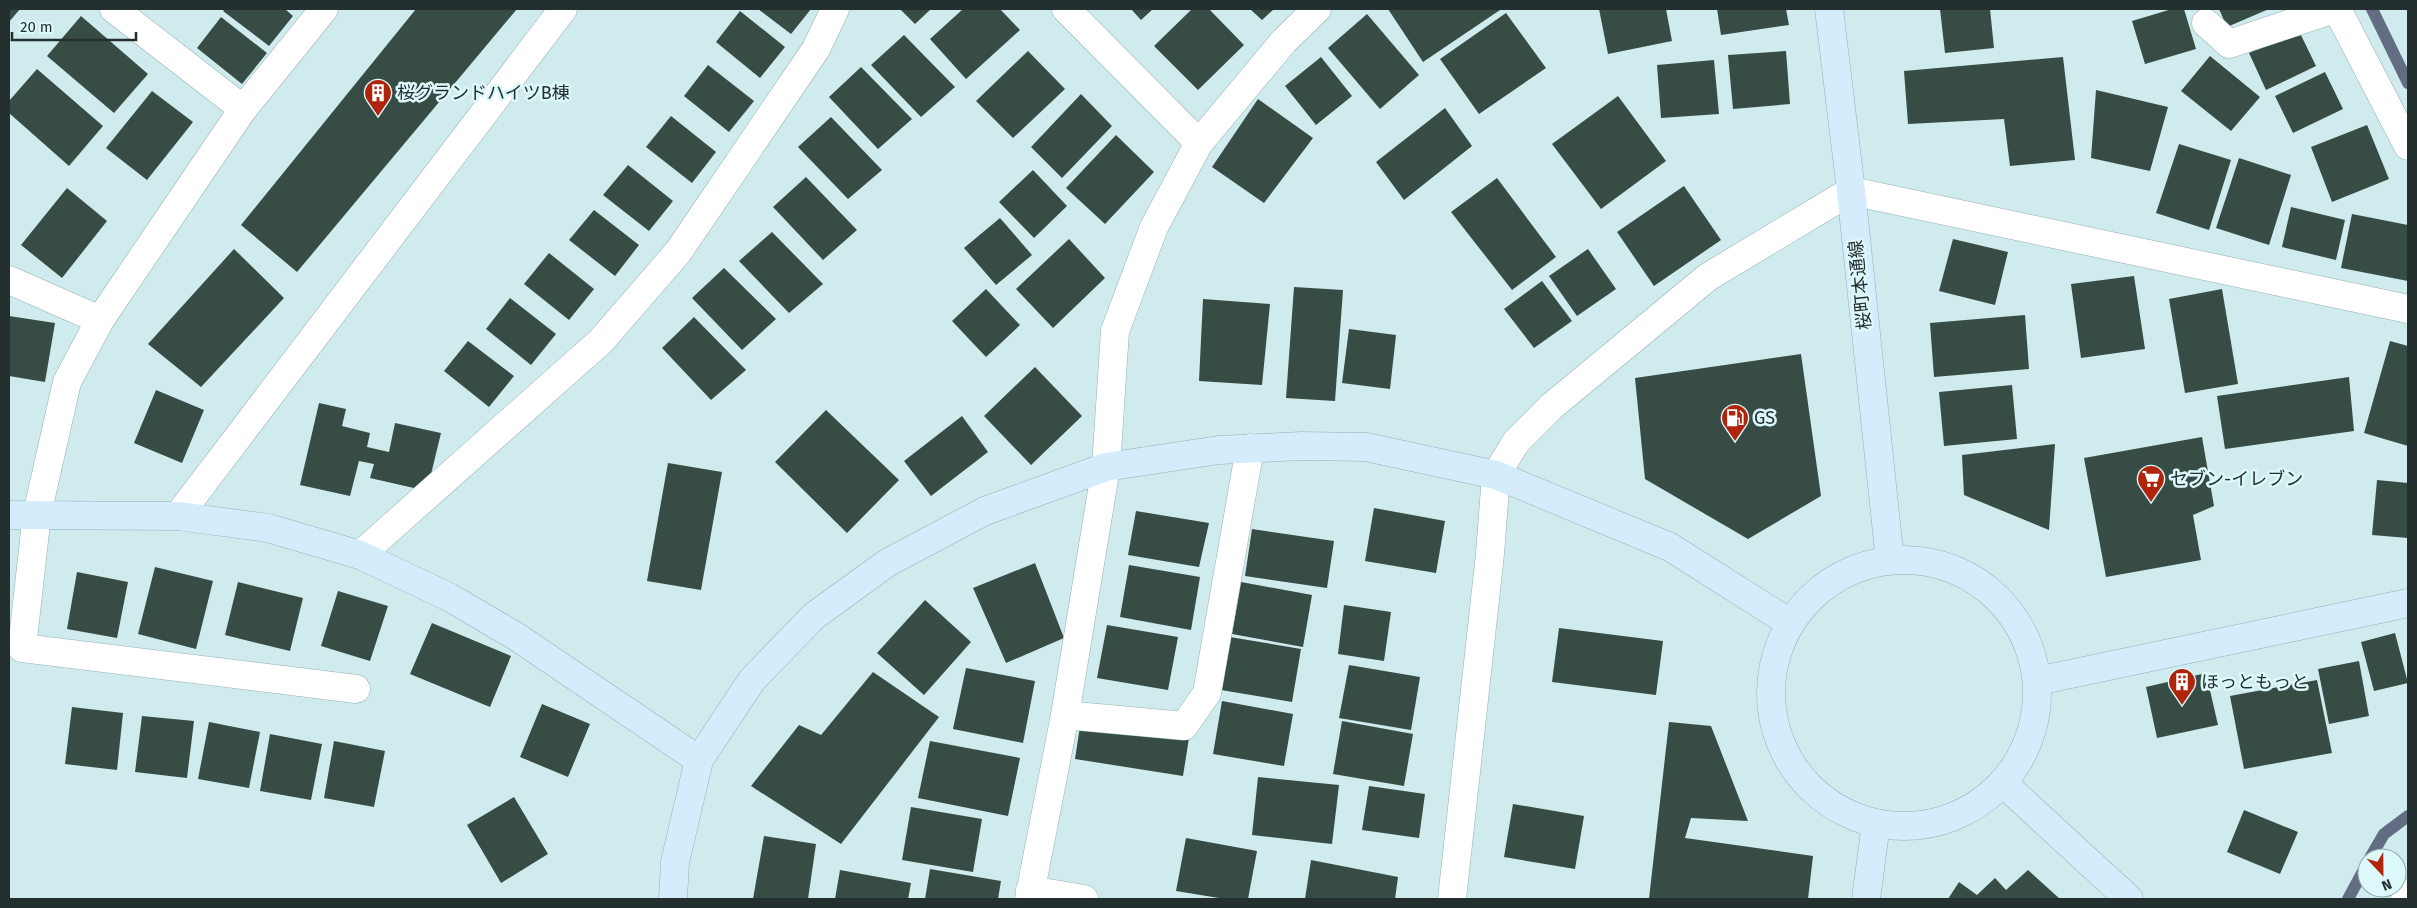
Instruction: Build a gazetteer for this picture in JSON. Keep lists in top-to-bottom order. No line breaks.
{"streets":{"street":["桜町本通線"]},"places":{"building":["桜グランドハイツB棟","ほっともっと"],"fuel station":["GS"],"supermarket":["セブン-イレブン"]},"scale_bar":"20 m","north":"bottom"}
